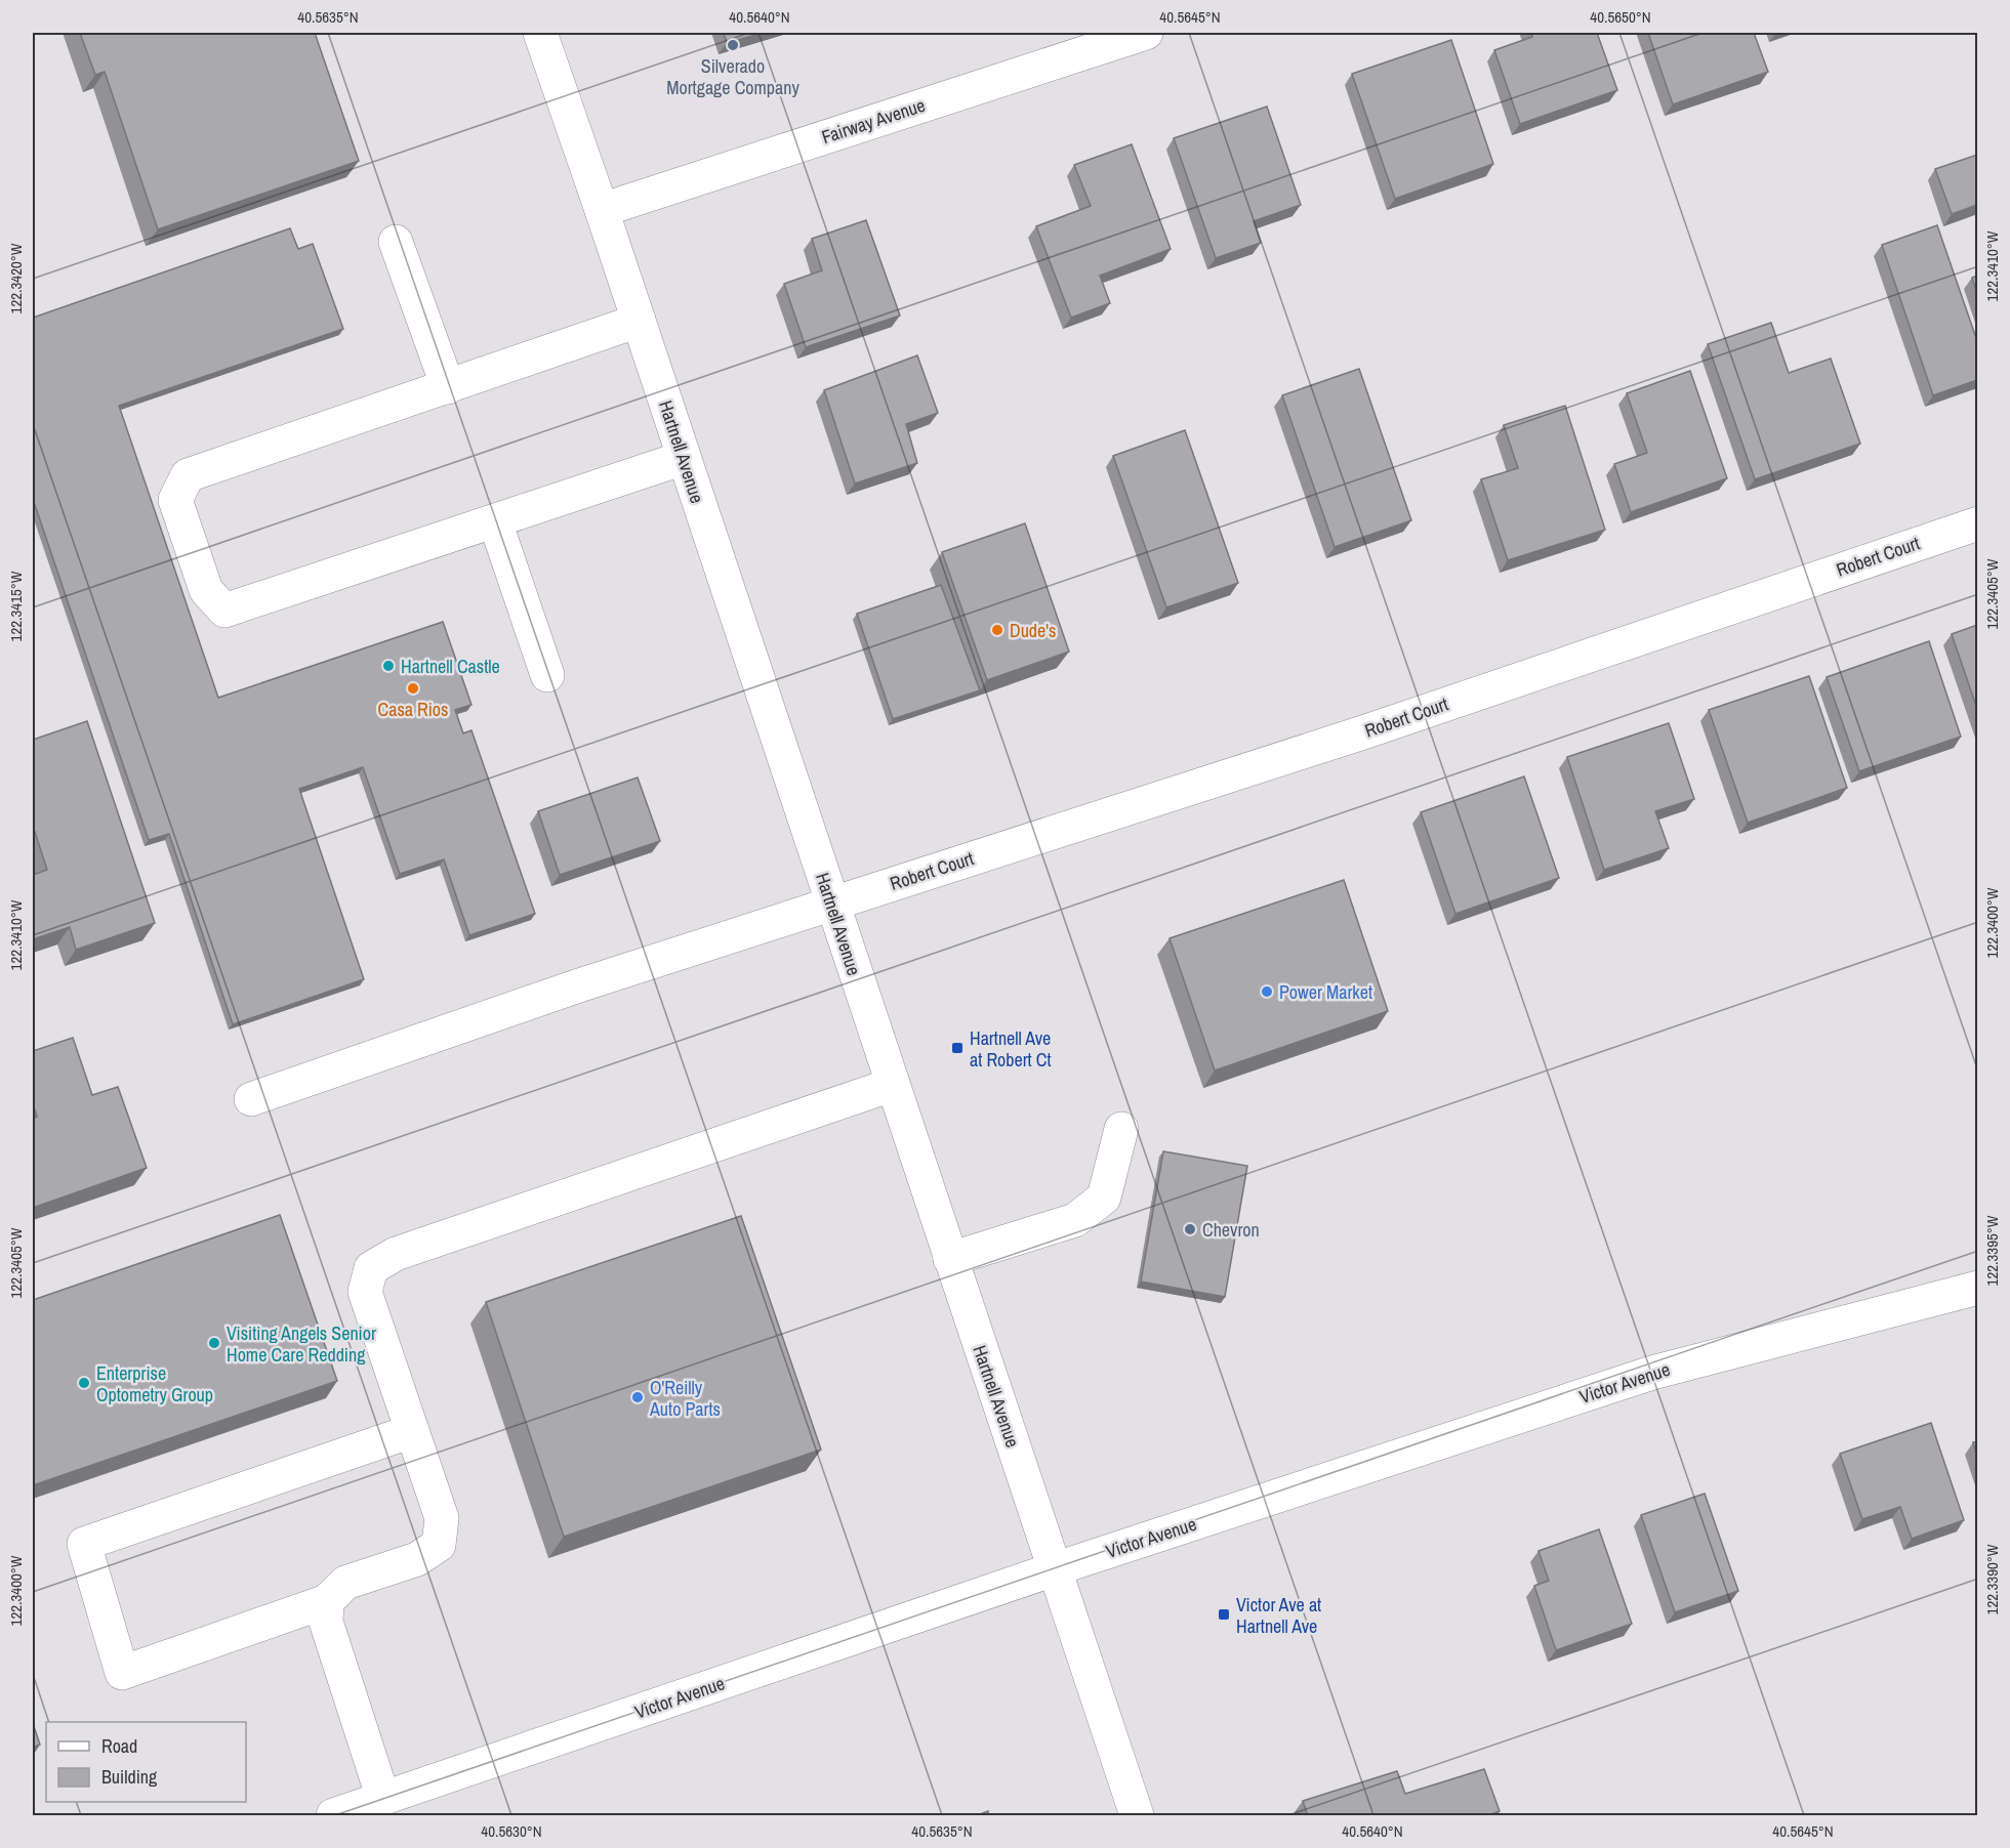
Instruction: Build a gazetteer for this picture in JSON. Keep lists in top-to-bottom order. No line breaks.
{"streets":{"main road":["Fairway Avenue","Hartnell Avenue","Robert Court","Victor Avenue"]},"crossings":[["Fairway Avenue","Hartnell Avenue"],["Hartnell Avenue","Robert Court"],["Hartnell Avenue","Victor Avenue"]],"places":{"other":["Silverado Mortgage Company","Dude's","Hartnell Castle","Casa Rios","Power Market","Chevron","Visiting Angels Senior Home Care Redding","Enterprise Optometry Group","O'Reilly Auto Parts"],"transit":["Hartnell Ave at Robert Ct","Victor Ave at Hartnell Ave"]},"legend":["Road","Building"],"coordinates":["40.5635°N","40.5640°N","40.5645°N","40.5650°N","122.3410°W","122.3420°W","122.3405°W","122.3415°W","122.3400°W","122.3395°W","122.3390°W","40.5630°N"]}
